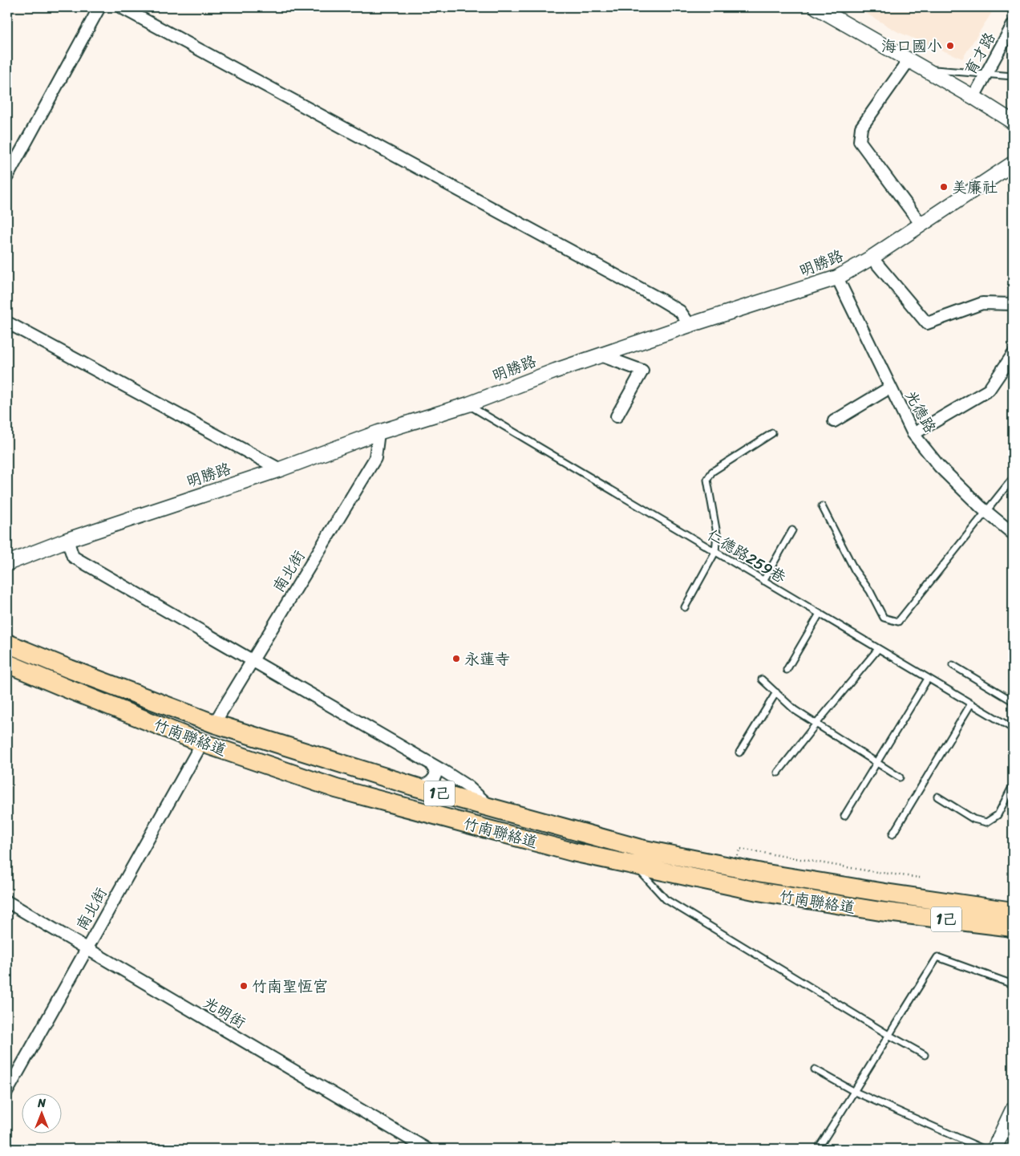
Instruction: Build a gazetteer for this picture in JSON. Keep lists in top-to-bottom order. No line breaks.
{"streets":{"main road":["竹南聯絡道","1己"],"street":["育才路","明勝路","光德路","南北街","光明街"],"lane":["仁德路259巷"]},"crossings":[["明勝路","光德路"],["明勝路","仁德路259巷"],["明勝路","南北街"],["南北街","竹南聯絡道"],["南北街","光明街"]],"places":["海口國小","美廉社","永蓮寺","竹南聖恆宮"],"north":"top"}
